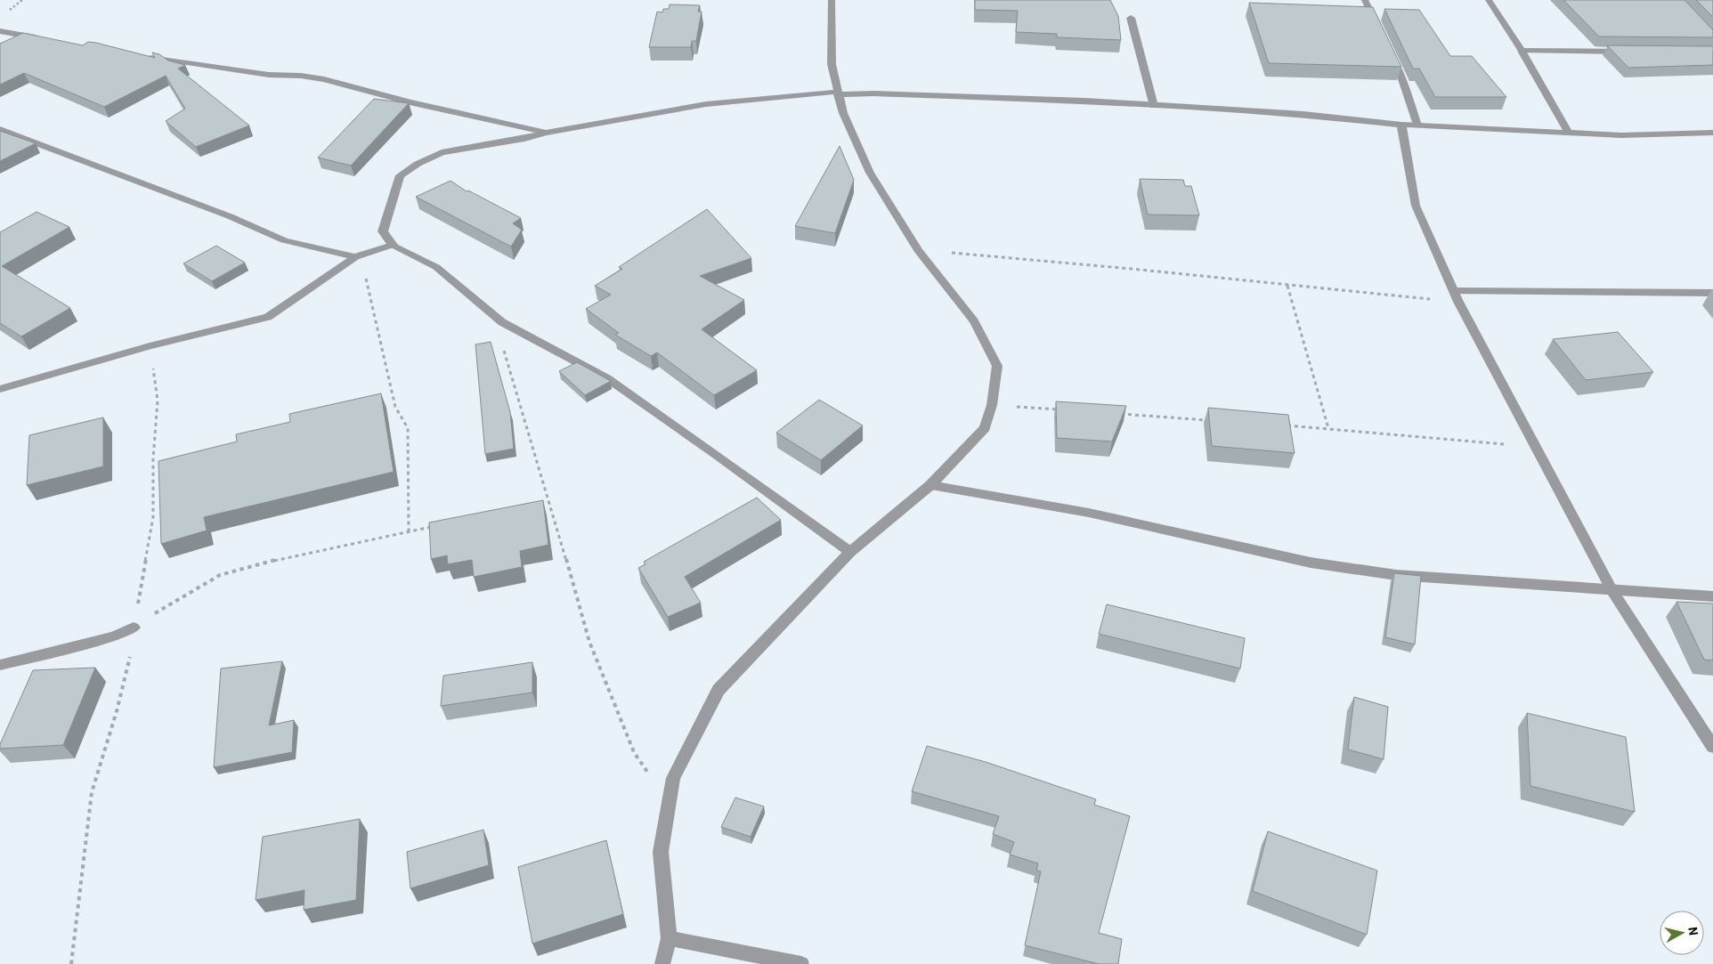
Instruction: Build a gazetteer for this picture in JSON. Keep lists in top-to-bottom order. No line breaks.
{"north":"right"}
